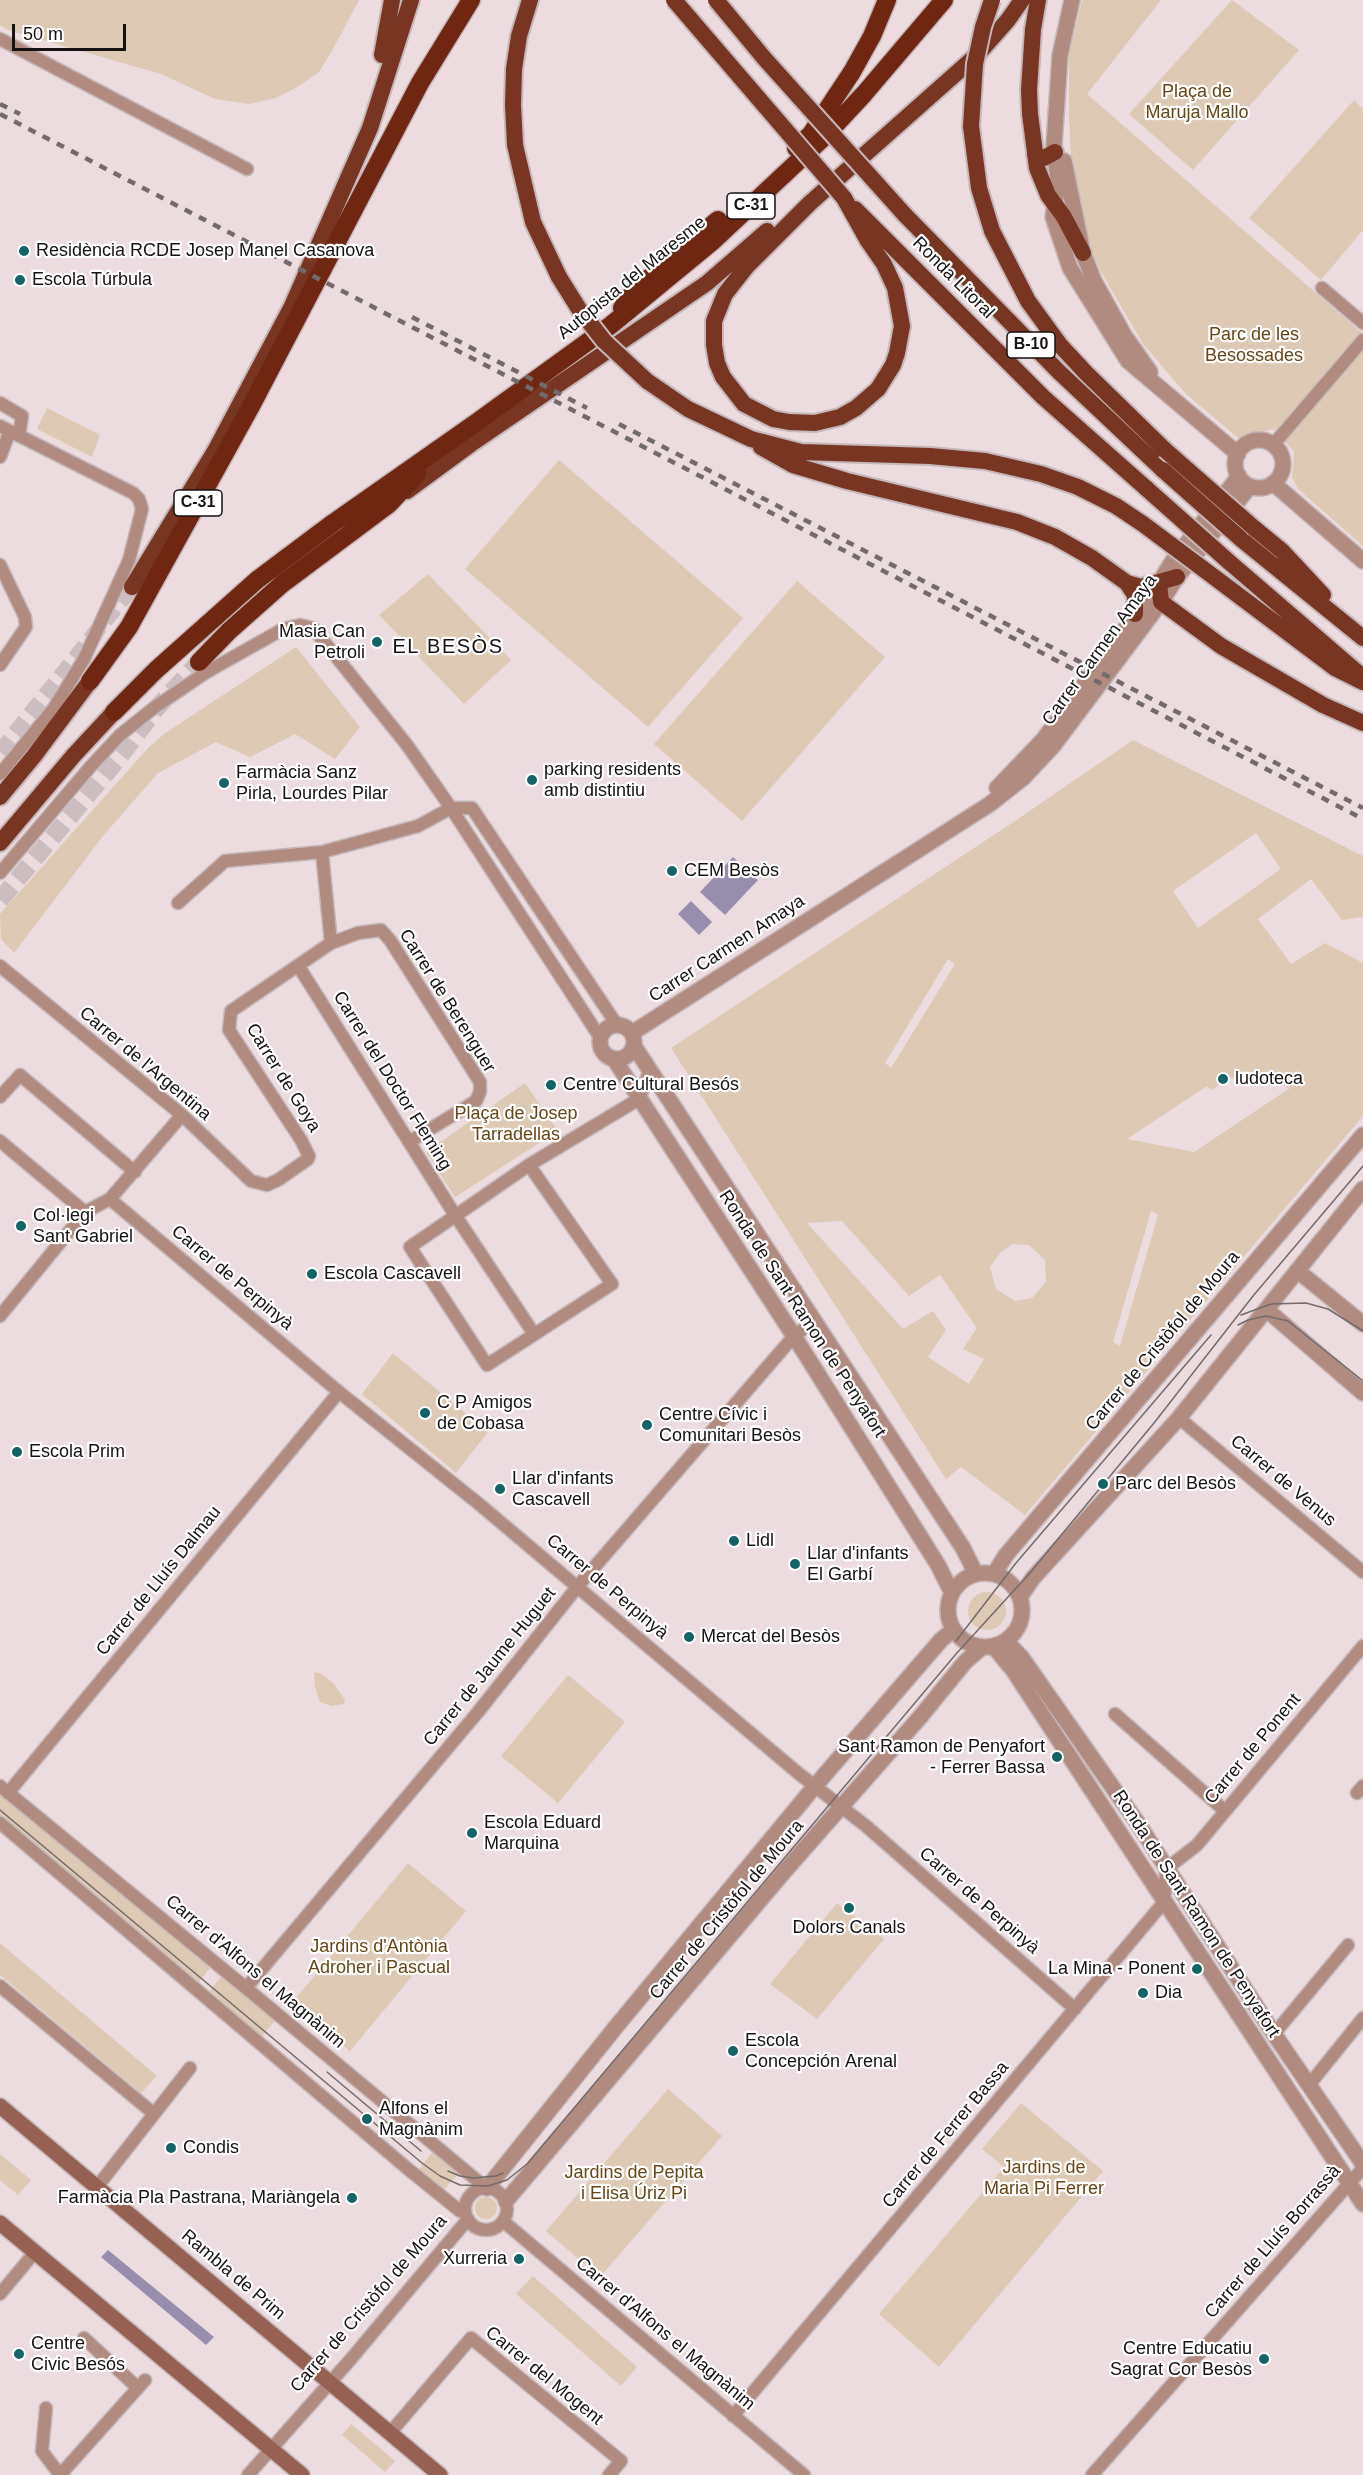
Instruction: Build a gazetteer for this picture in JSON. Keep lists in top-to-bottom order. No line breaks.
{"streets":{"highway":["C-31","Autopista del Maresme","Ronda Litoral","B-10"],"main road":["Rambla de Prim"],"street":["Carrer Carmen Amaya","Carrer de Berenguer","Carrer de l'Argentina","Carrer de Goya","Carrer del Doctor Fleming","Carrer de Perpinyà","Ronda de Sant Ramon de Penyafort","Carrer de Cristòfol de Moura","Carrer de Venus","Carrer de Lluís Dalmau","Carrer de Jaume Huguet","Carrer de Ponent","Carrer d'Alfons el Magnànim","Carrer de Ferrer Bassa","Carrer de Lluís Borrassà","Carrer del Mogent"]},"crossings":[["C-31","Autopista del Maresme"],["Carrer Carmen Amaya","Ronda de Sant Ramon de Penyafort"],["Carrer de Berenguer","Carrer del Doctor Fleming"],["Carrer de l'Argentina","Carrer de Goya"],["Carrer de Goya","Carrer del Doctor Fleming"],["Carrer de Perpinyà","Carrer de Cristòfol de Moura"],["Carrer de Perpinyà","Carrer de Lluís Dalmau"],["Carrer de Perpinyà","Carrer de Jaume Huguet"],["Carrer de Perpinyà","Carrer de Ferrer Bassa"],["Ronda de Sant Ramon de Penyafort","Carrer de Cristòfol de Moura"],["Ronda de Sant Ramon de Penyafort","Carrer de Jaume Huguet"],["Ronda de Sant Ramon de Penyafort","Carrer de Ponent"],["Ronda de Sant Ramon de Penyafort","Carrer de Ferrer Bassa"],["Ronda de Sant Ramon de Penyafort","Carrer de Lluís Borrassà"],["Carrer de Cristòfol de Moura","Carrer d'Alfons el Magnànim"],["Carrer de Cristòfol de Moura","Rambla de Prim"],["Carrer de Lluís Dalmau","Carrer d'Alfons el Magnànim"],["Carrer de Jaume Huguet","Carrer d'Alfons el Magnànim"],["Carrer d'Alfons el Magnànim","Carrer de Ferrer Bassa"],["Rambla de Prim","Carrer del Mogent"]],"districts":["EL BESÒS"],"parks":["Plaça de Maruja Mallo","Parc de les Besossades","Plaça de Josep Tarradellas","Jardins d'Antònia Adroher i Pascual","Jardins de Maria Pi Ferrer","Jardins de Pepita i Elisa Úriz Pi"],"places":["Residència RCDE Josep Manel Casanova","Escola Túrbula","Masia Can Petroli","parking residents amb distintiu","Farmàcia Sanz Pirla, Lourdes Pilar","CEM Besòs","ludoteca","Centre Cultural Besós","Col·legi Sant Gabriel","Escola Cascavell","C P Amigos de Cobasa","Centre Cívic i Comunitari Besòs","Escola Prim","Parc del Besòs","Llar d'infants Cascavell","Lidl","Llar d'infants El Garbí","Mercat del Besòs","Sant Ramon de Penyafort - Ferrer Bassa","Escola Eduard Marquina","Dolors Canals","La Mina - Ponent","Dia","Escola Concepción Arenal","Alfons el Magnànim","Condis","Farmàcia Pla Pastrana, Mariàngela","Xurreria","Centre Civic Besós","Centre Educatiu Sagrat Cor Besòs"],"scale_bar":"50 m"}
